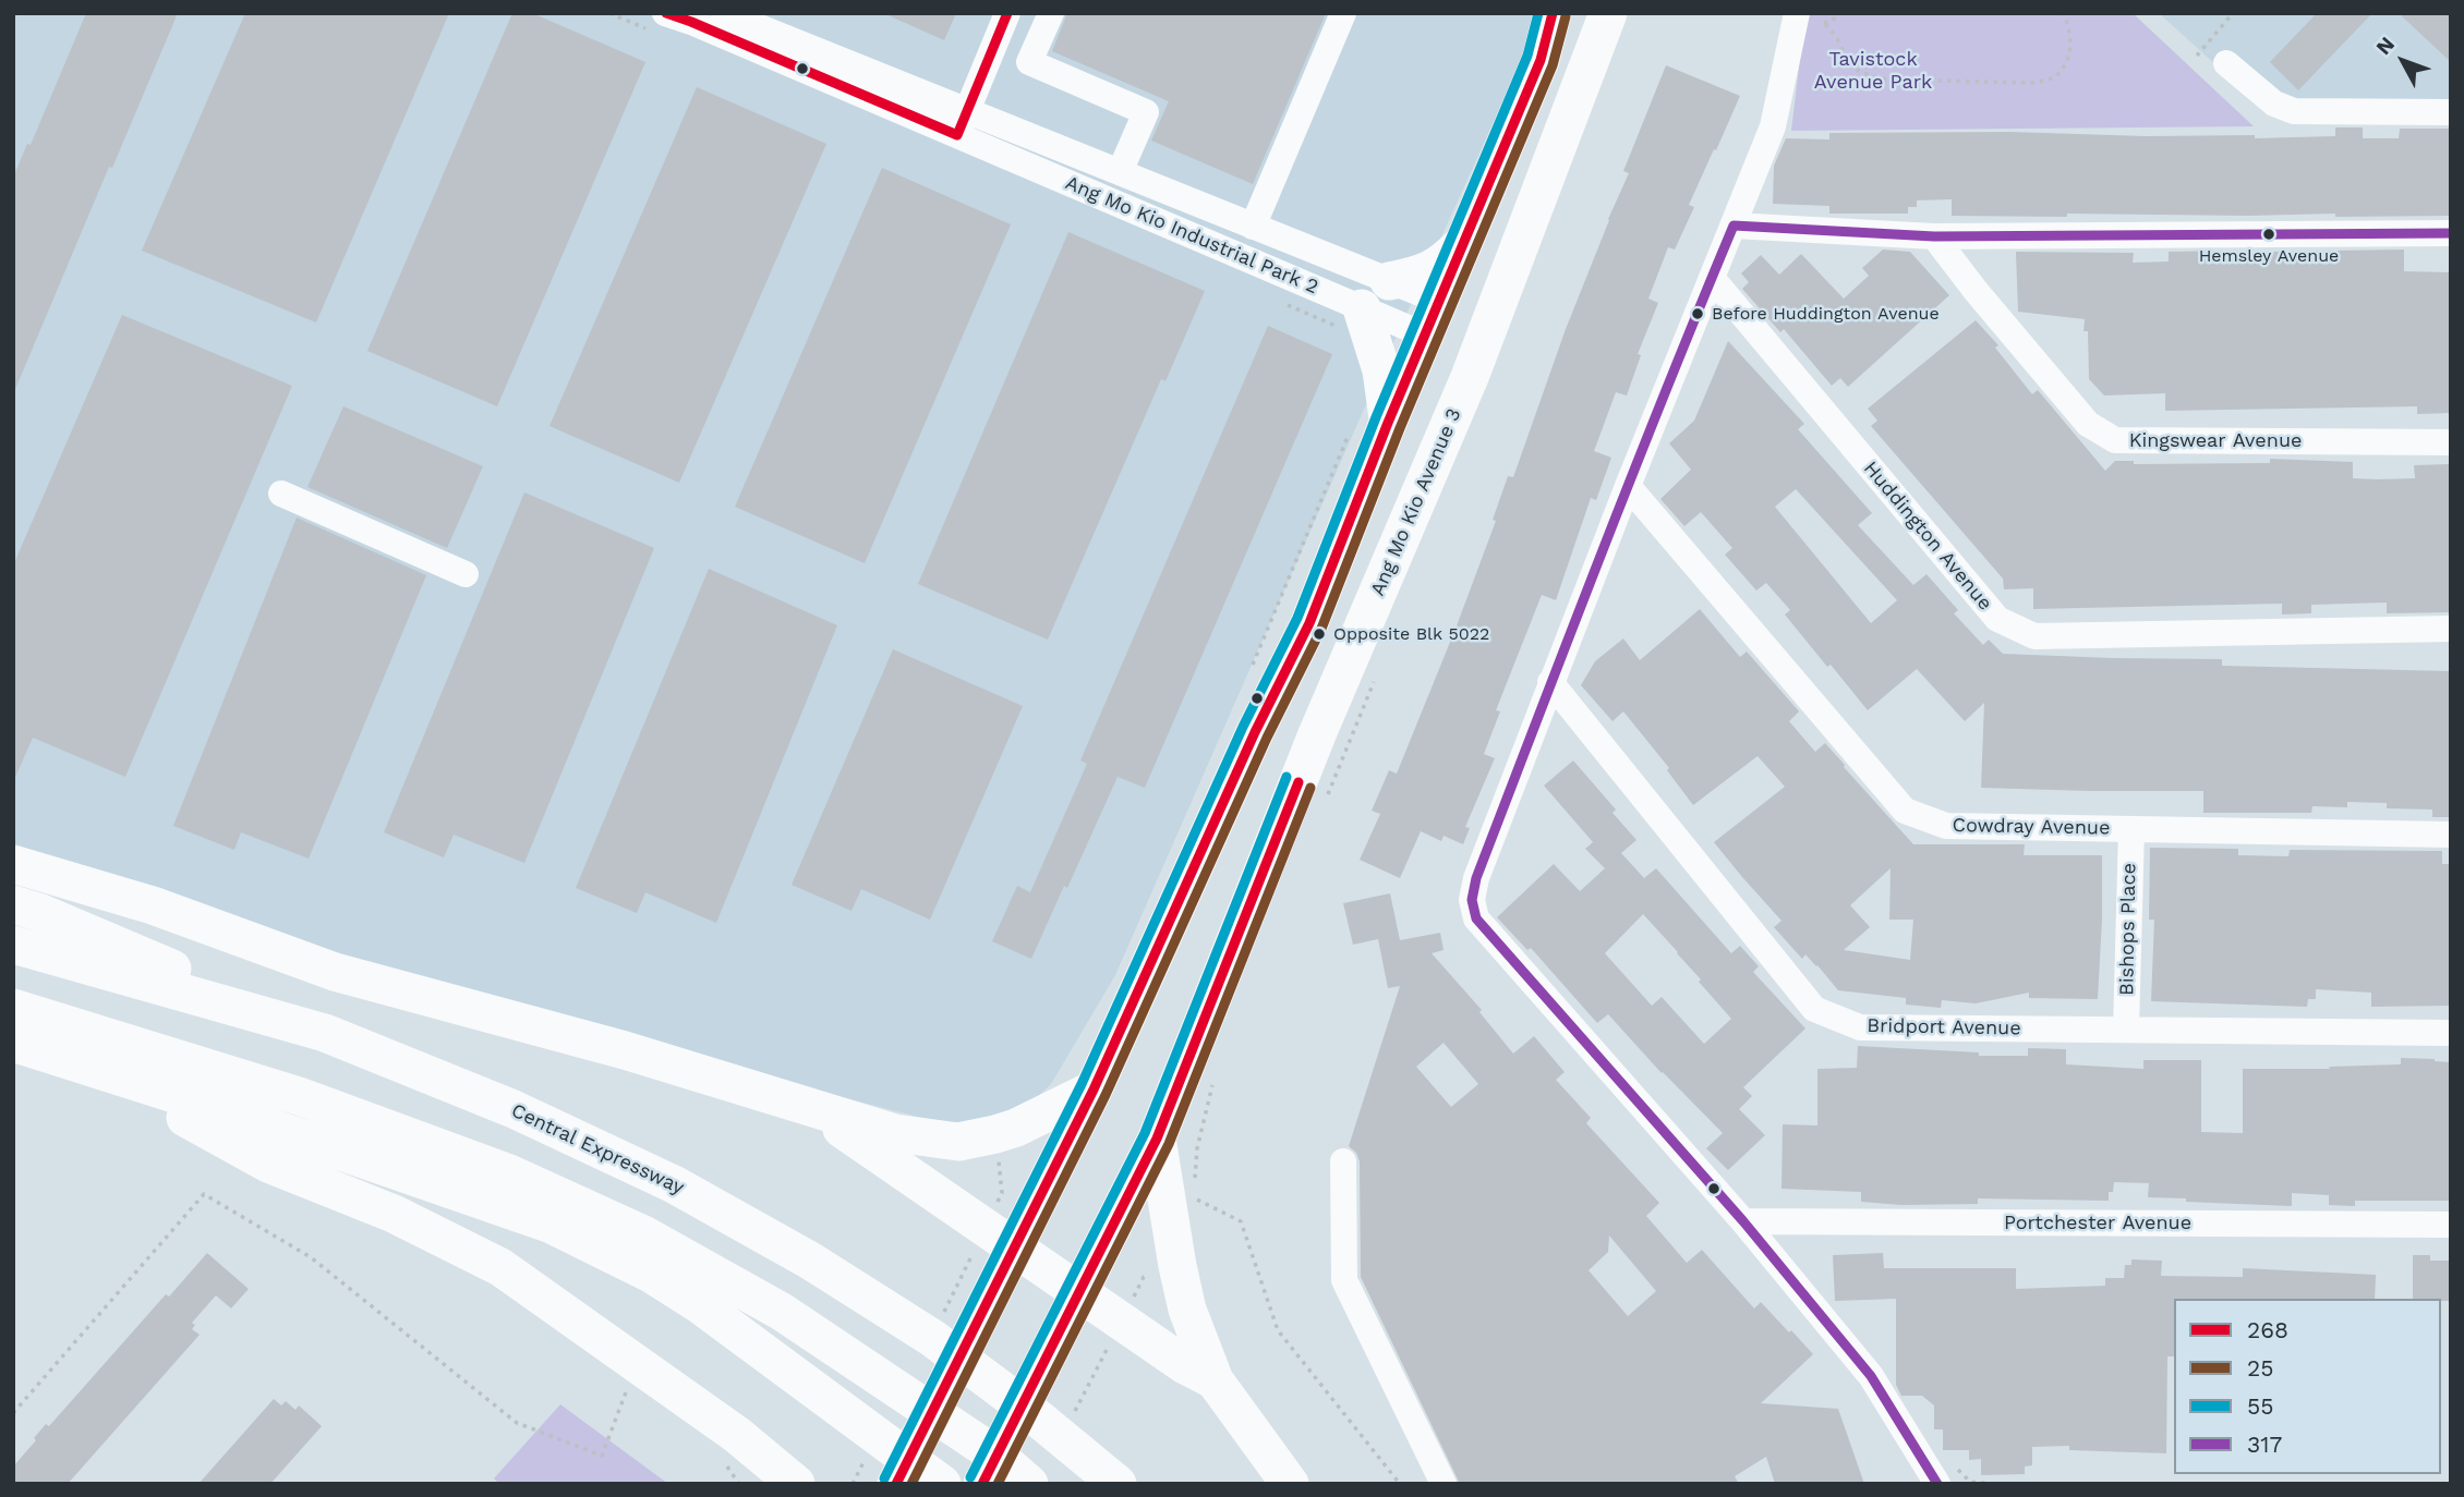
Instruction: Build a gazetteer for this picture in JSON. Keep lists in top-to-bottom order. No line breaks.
{"streets":{"highway":["Ang Mo Kio Avenue 3","Central Expressway"],"street":["Ang Mo Kio Industrial Park 2","Kingswear Avenue","Huddington Avenue","Cowdray Avenue","Bishops Place","Bridport Avenue","Portchester Avenue"]},"crossings":[["Cowdray Avenue","Bishops Place"],["Bishops Place","Bridport Avenue"]],"parks":["Tavistock Avenue Park"],"places":["Hemsley Avenue","Before Huddington Avenue","Opposite Blk 5022"],"lines":["transit line 268","transit line 55","transit line 25","transit line 317"],"legend":["268","25","55","317"],"north":"top left"}
